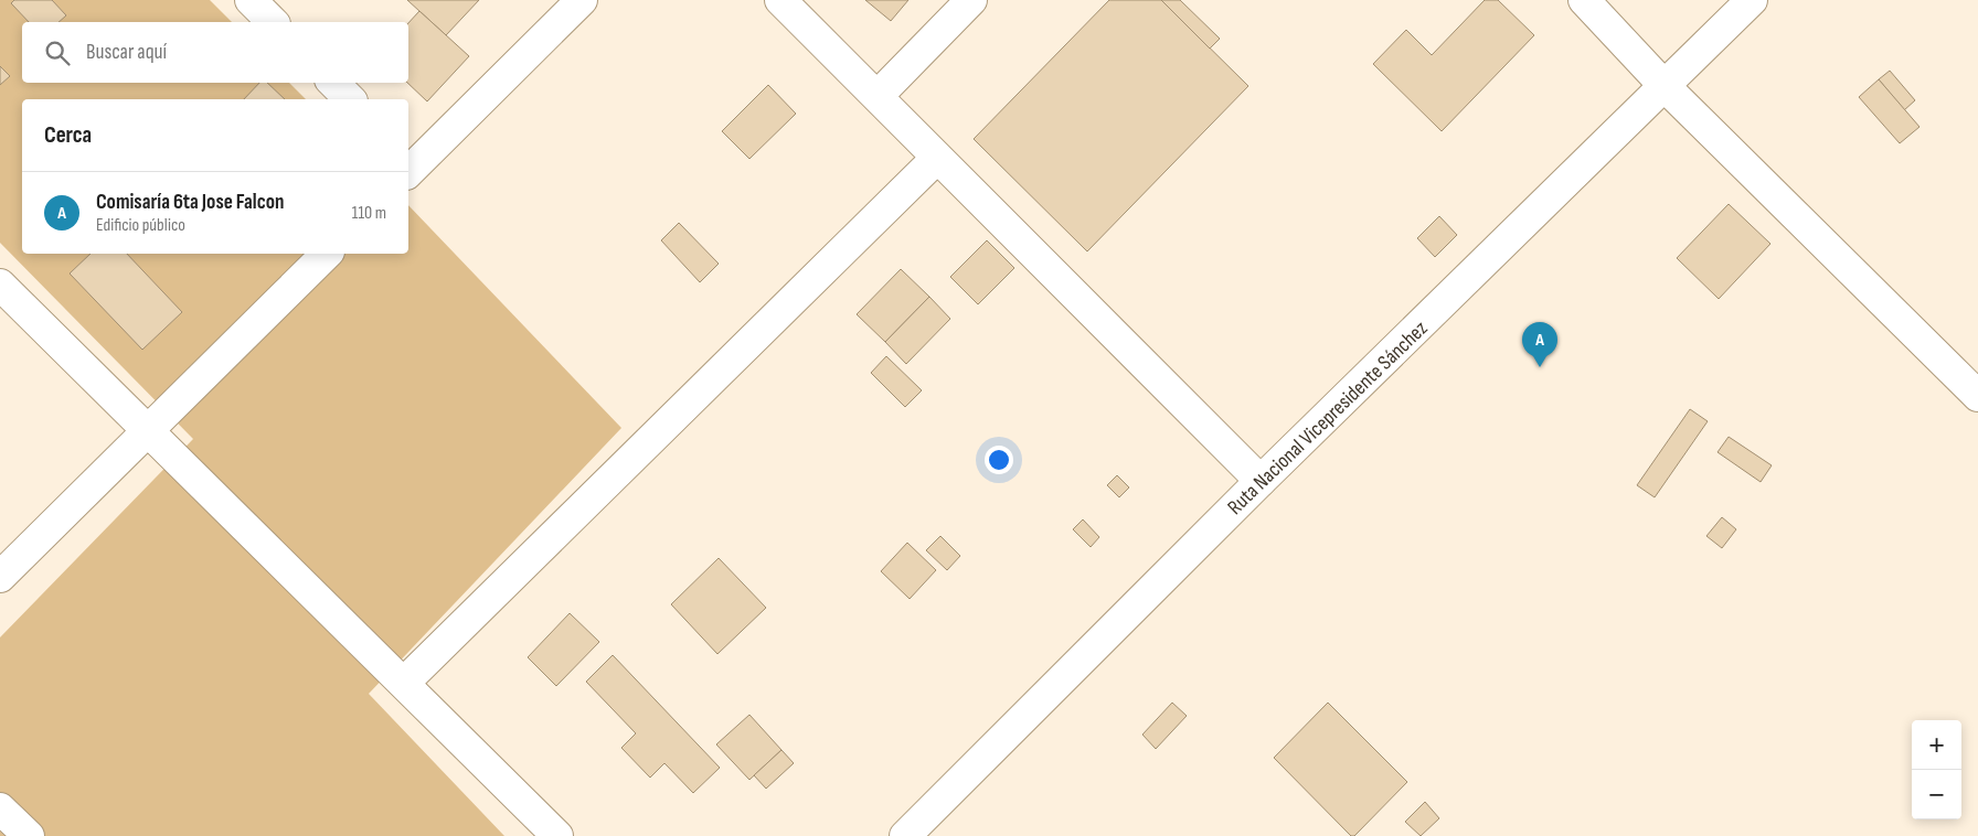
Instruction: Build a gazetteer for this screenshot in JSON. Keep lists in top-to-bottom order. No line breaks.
{"streets":{"main road":["Ruta Nacional Vicepresidente Sánchez"]},"page":{"search":"Buscar aquí","heading":"Cerca","list":[{"mark":"A","name":"Comisaría 6ta Jose Falcon","note":"Edificio público","value":"110 m"}],"pins":"A","map_buttons":["+","−"]}}
